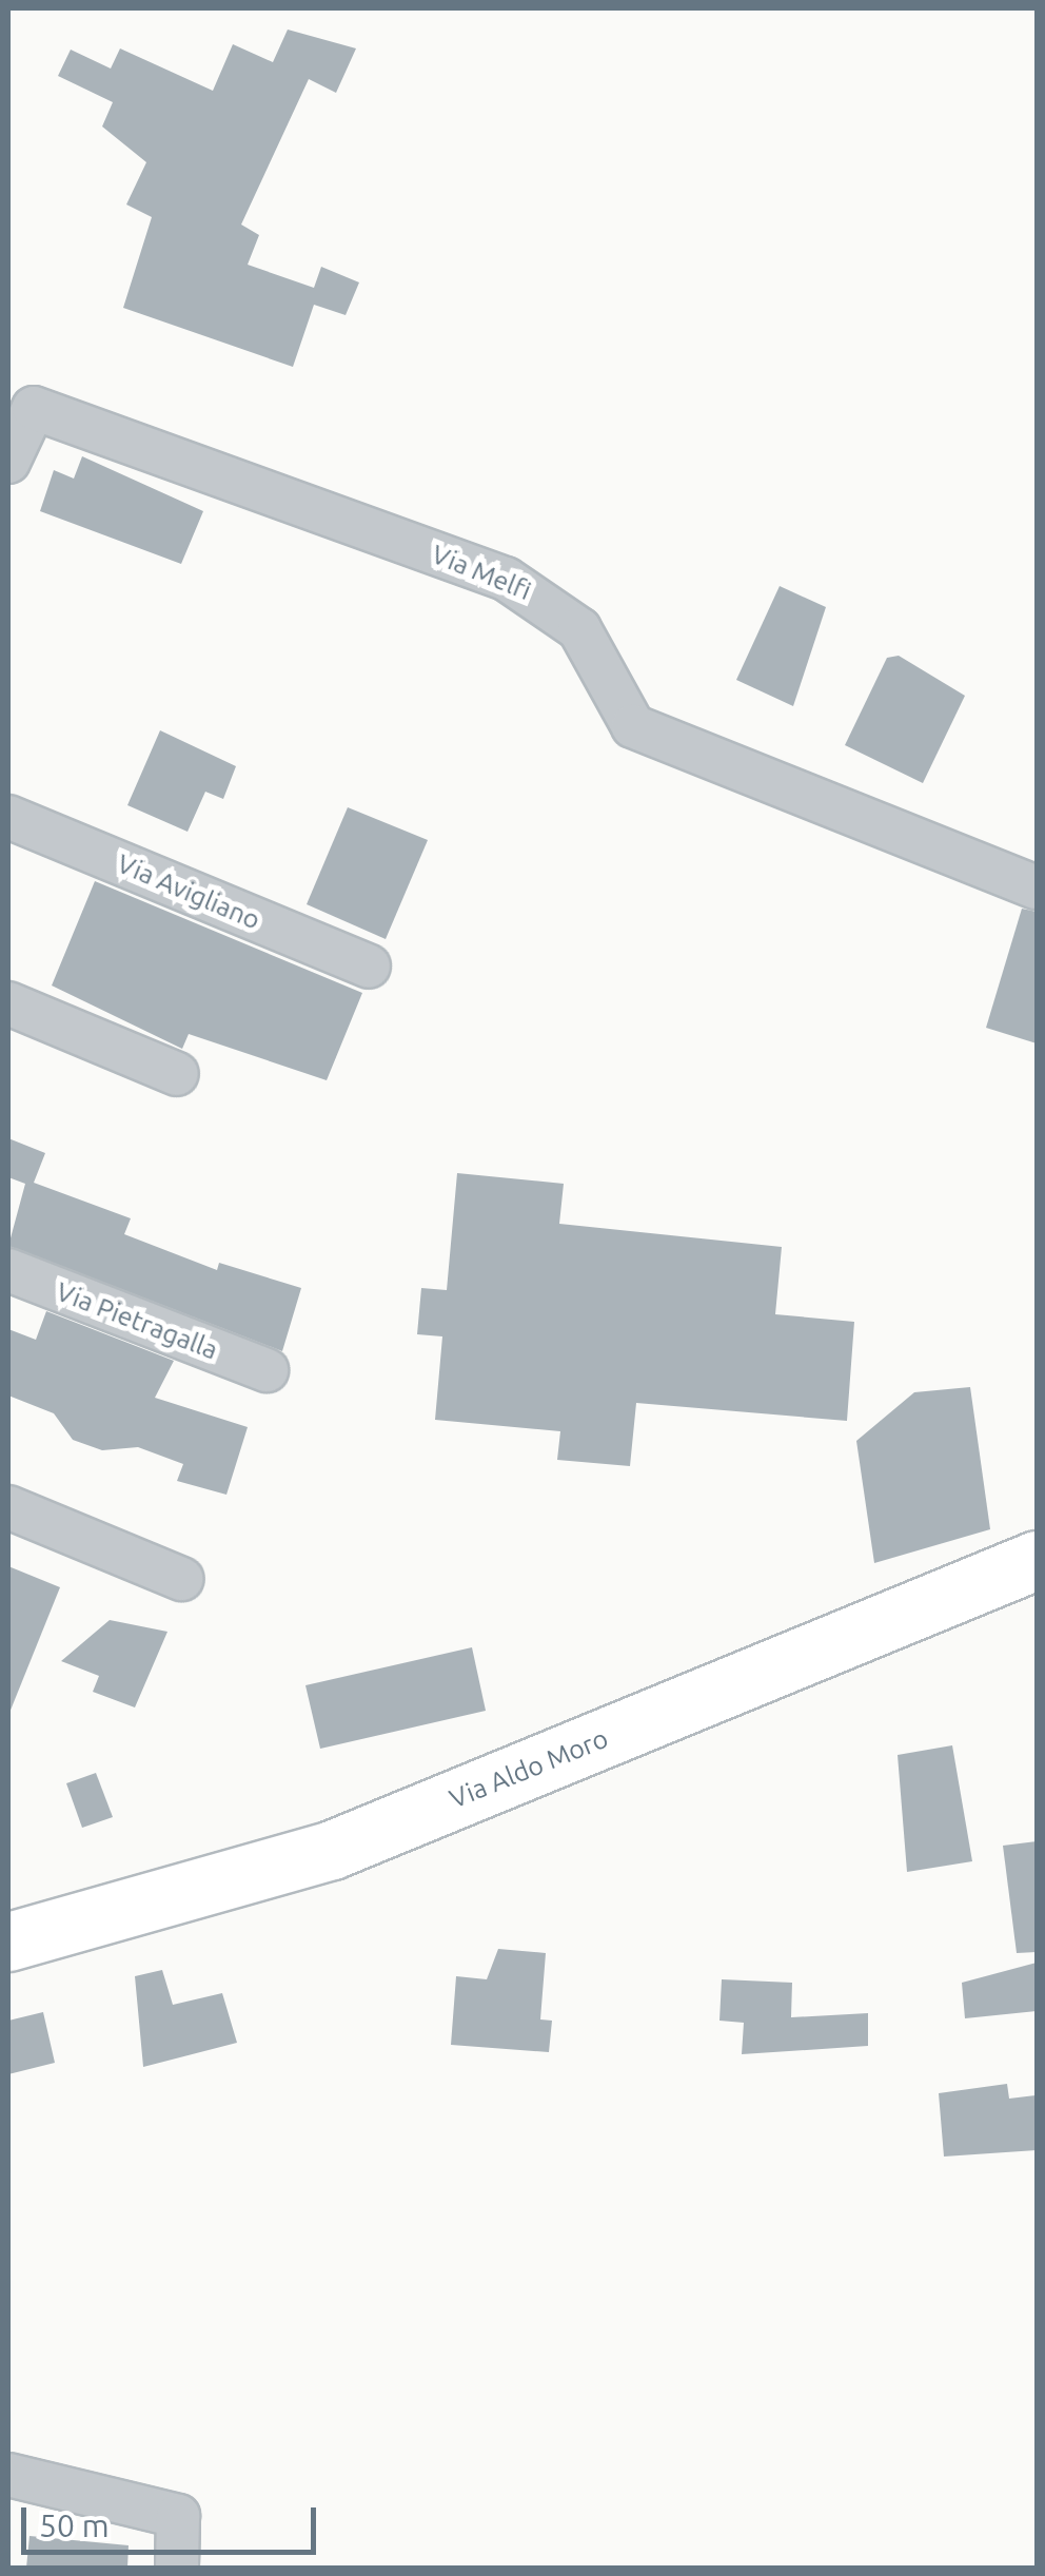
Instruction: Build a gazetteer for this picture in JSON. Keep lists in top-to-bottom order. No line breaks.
{"streets":{"street":["Via Melfi","Via Avigliano","Via Pietragalla","Via Aldo Moro"]},"scale_bar":"50 m"}
